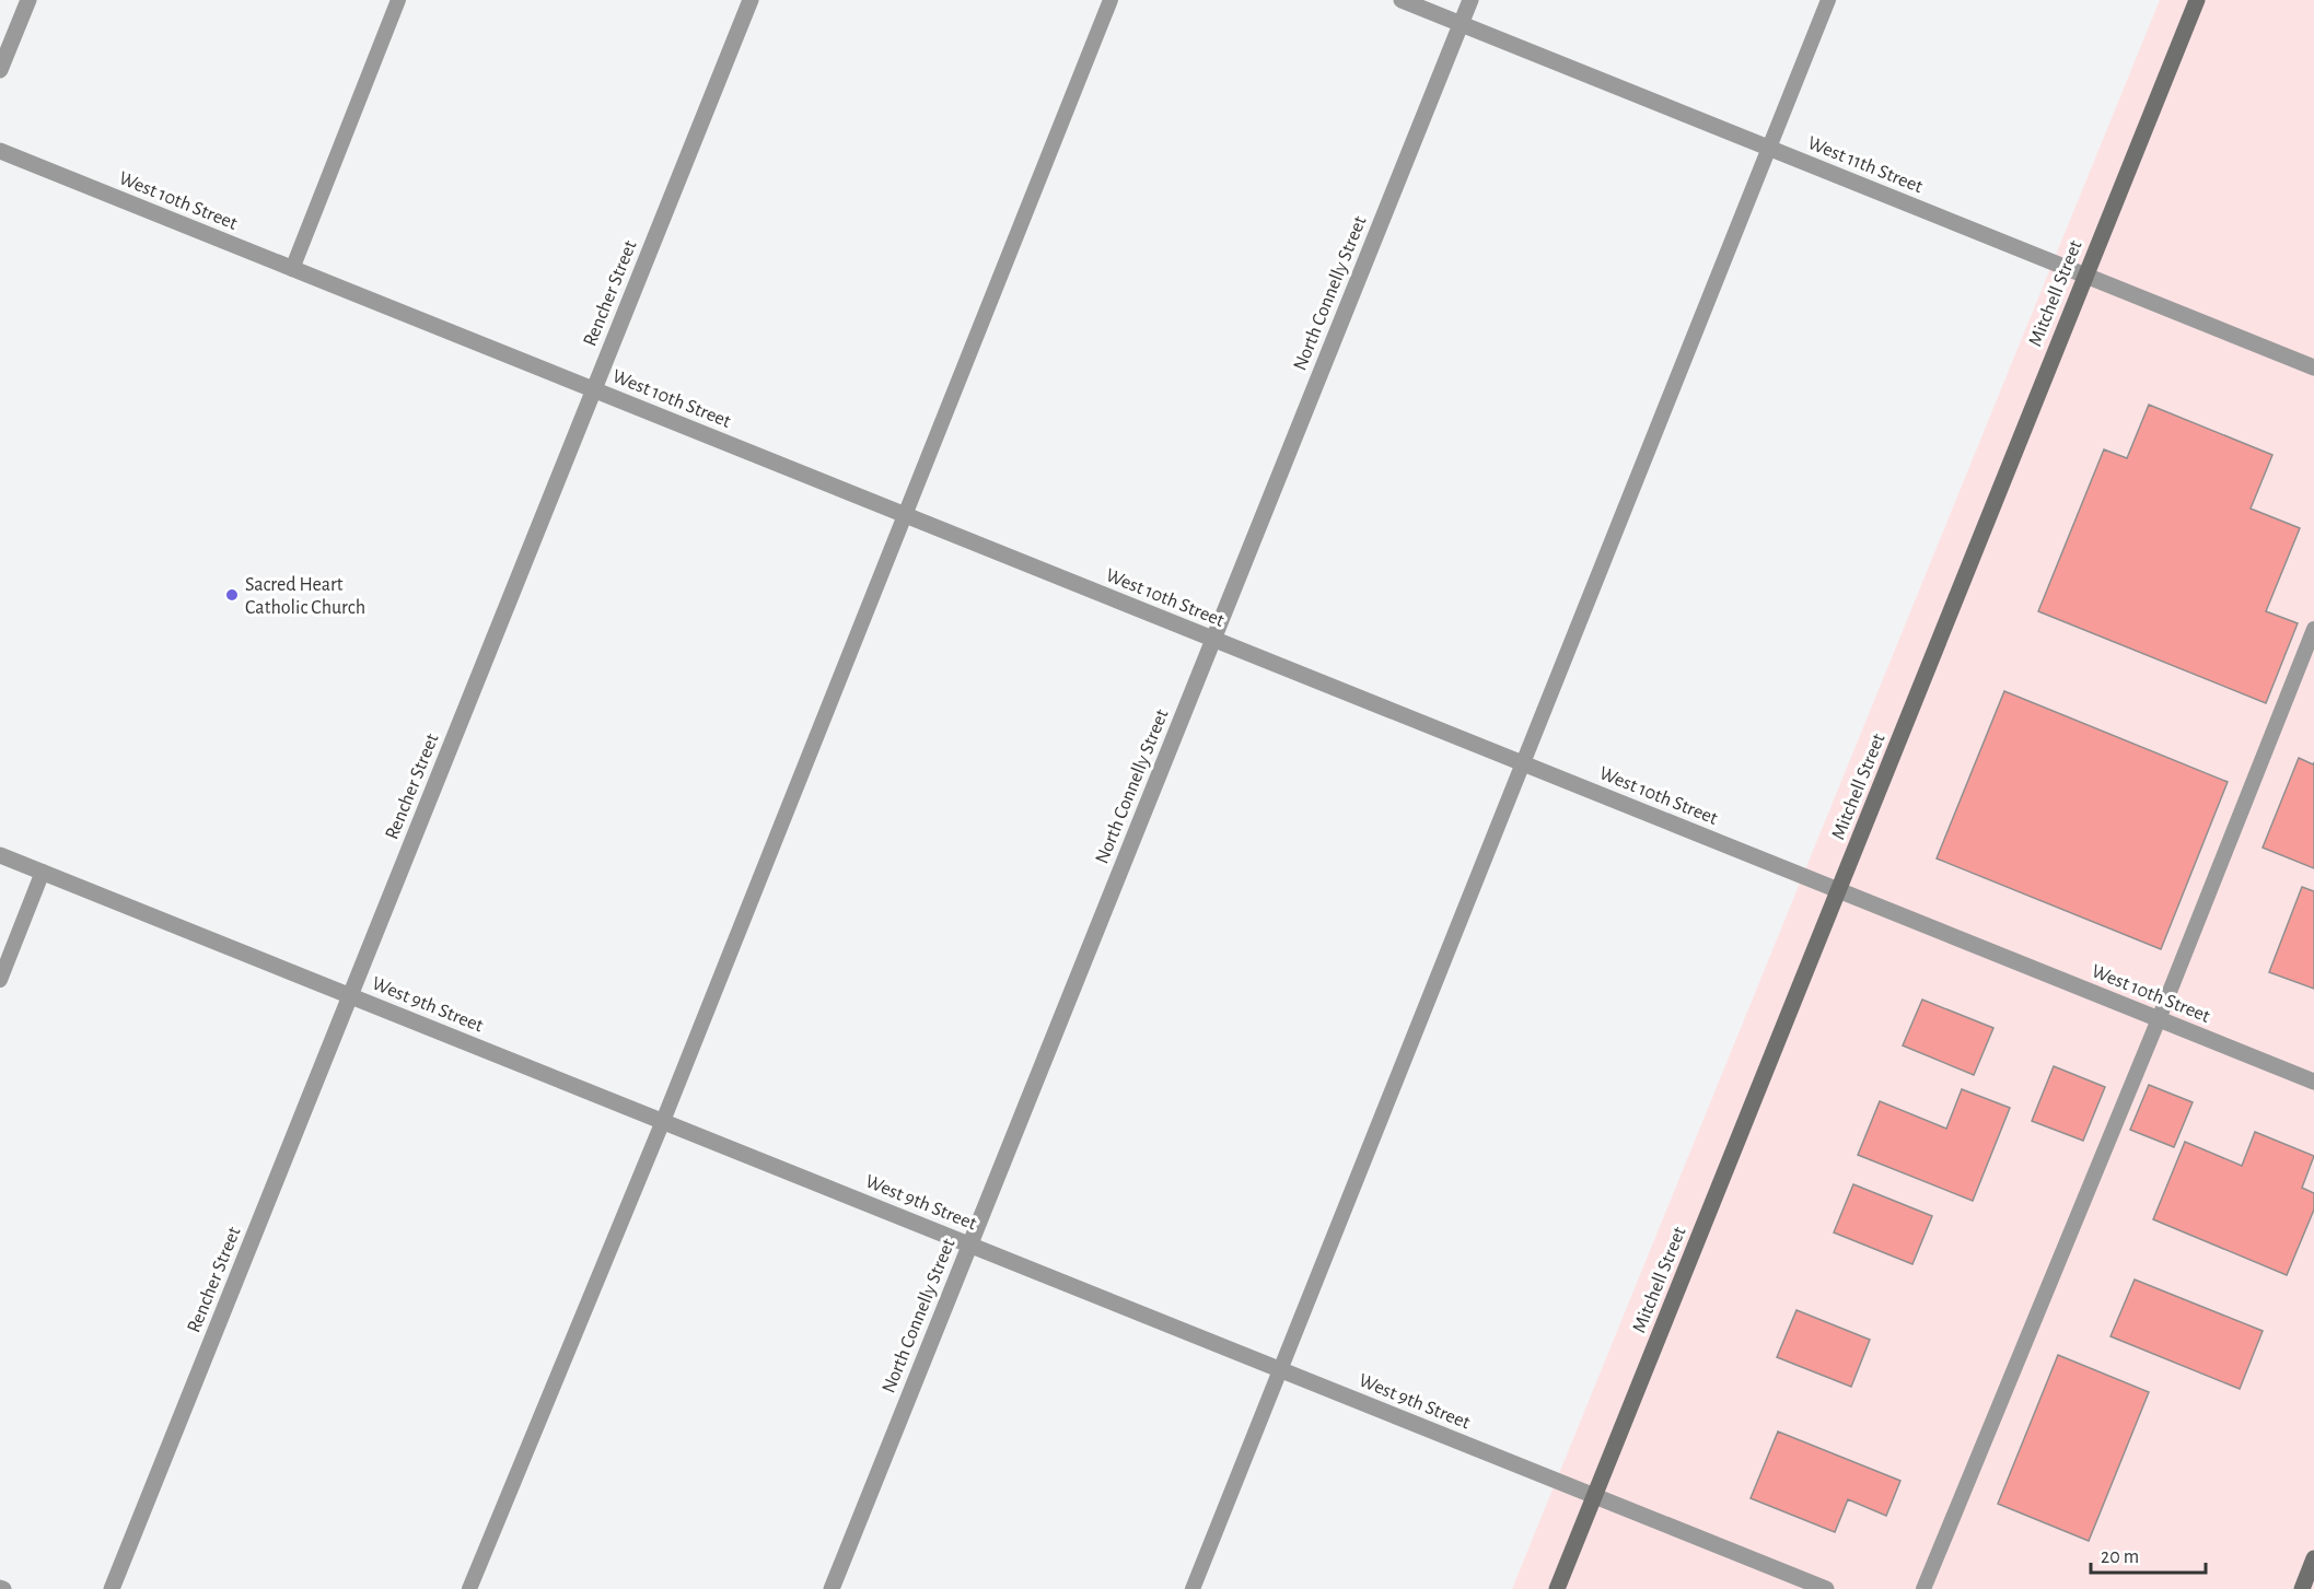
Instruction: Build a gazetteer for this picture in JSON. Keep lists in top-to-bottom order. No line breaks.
{"streets":{"street":["West 11th Street","West 10th Street","Rencher Street","North Connelly Street","Mitchell Street","West 9th Street"]},"crossings":[["West 11th Street","North Connelly Street"],["West 11th Street","Mitchell Street"],["West 10th Street","Rencher Street"],["West 10th Street","North Connelly Street"],["West 10th Street","Mitchell Street"],["Rencher Street","West 9th Street"],["North Connelly Street","West 9th Street"],["Mitchell Street","West 9th Street"]],"places":["Sacred Heart Catholic Church"],"scale_bar":"20 m"}
